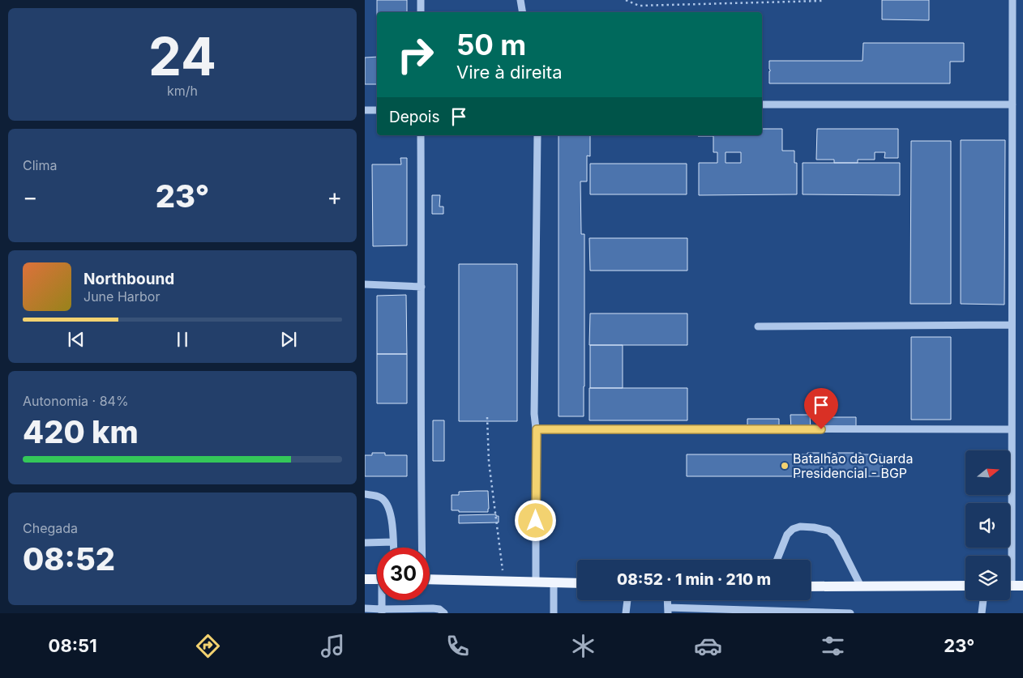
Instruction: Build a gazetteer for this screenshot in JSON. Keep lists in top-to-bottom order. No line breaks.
{"places":["Batalhão da Guarda Presidencial - BGP"],"north":"right","page":{"tile":[["24","km/h"],"Clima",["Autonomia · 84%","420 km"],["Chegada","08:52"]],"turn":["50 m","Vire à direita"],"then":"Depois","heat":["−","23°","+"],"song":["Northbound","June Harbor"],"limit":"30","trip":"08:52 · 1 min · 210 m","tabs":["08:51","23°"]}}
